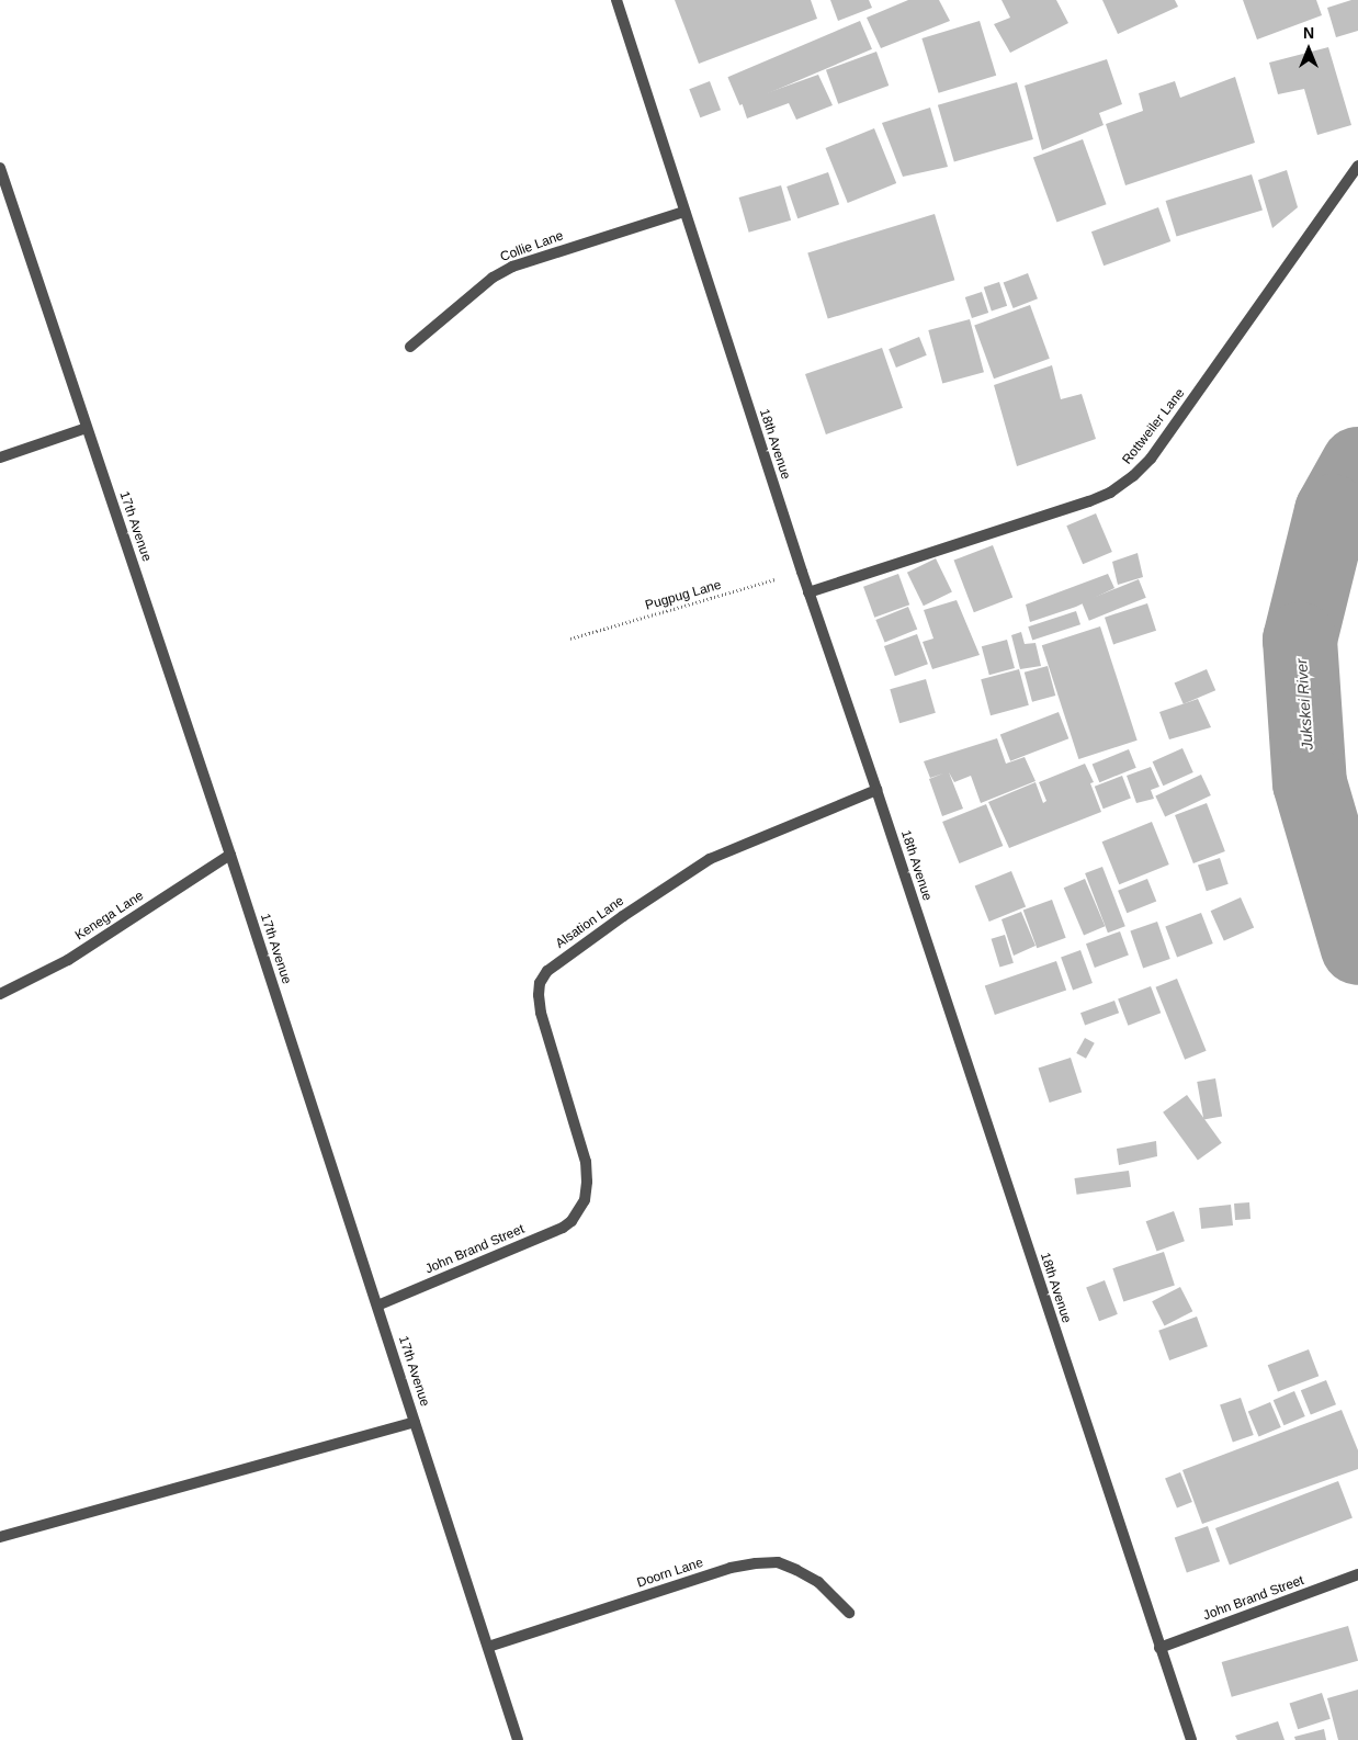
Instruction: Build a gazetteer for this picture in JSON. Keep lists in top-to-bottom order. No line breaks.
{"streets":{"street":["Collie Lane","Rottweiler Lane","18th Avenue","17th Avenue","Kenega Lane","Alsation Lane","John Brand Street","Doorn Lane"],"path":["Pugpug Lane"]},"crossings":[["Collie Lane","18th Avenue"],["Rottweiler Lane","18th Avenue"],["18th Avenue","Pugpug Lane"],["18th Avenue","Alsation Lane"],["18th Avenue","John Brand Street"],["17th Avenue","Kenega Lane"],["17th Avenue","John Brand Street"],["17th Avenue","Doorn Lane"],["Alsation Lane","John Brand Street"]],"water":["Jukskei River"],"north":"top"}
